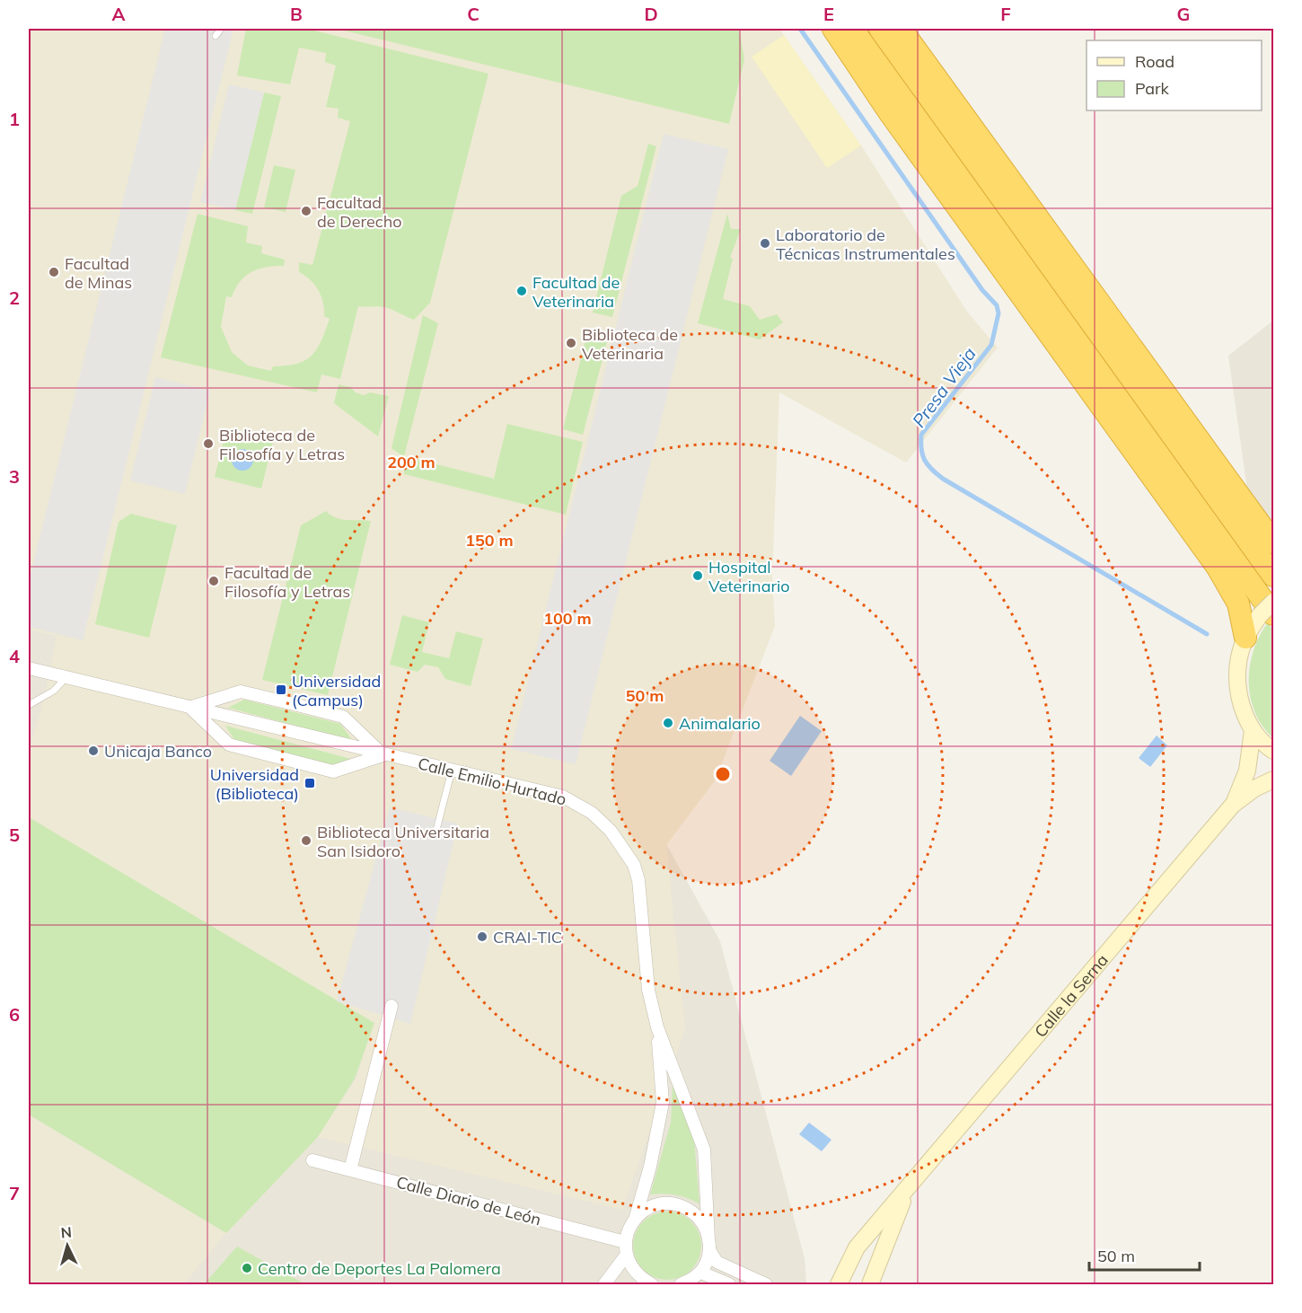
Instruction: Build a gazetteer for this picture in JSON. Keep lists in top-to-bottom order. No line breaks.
{"streets":{"street":["Calle Emilio Hurtado","Calle la Serna","Calle Diario de León"]},"crossings":[["Calle Emilio Hurtado","Calle Diario de León"]],"water":["Presa Vieja"],"places":{"other":["Facultad de Derecho","Laboratorio de Técnicas Instrumentales","Facultad de Minas","Facultad de Veterinaria","Biblioteca de Veterinaria","Biblioteca de Filosofía y Letras","Hospital Veterinario","Facultad de Filosofía y Letras","Animalario","Unicaja Banco","Biblioteca Universitaria San Isidoro","CRAI-TIC","Centro de Deportes La Palomera"],"transit":["Universidad (Campus)","Universidad (Biblioteca)"]},"legend":["Road","Park"],"scale_bar":"50 m","north":"top","grid":{"columns":["A","B","C","D","E","F","G"],"rows":["1","2","3","4","5","6","7"]},"rings":["200 m","150 m","100 m","50 m"]}
